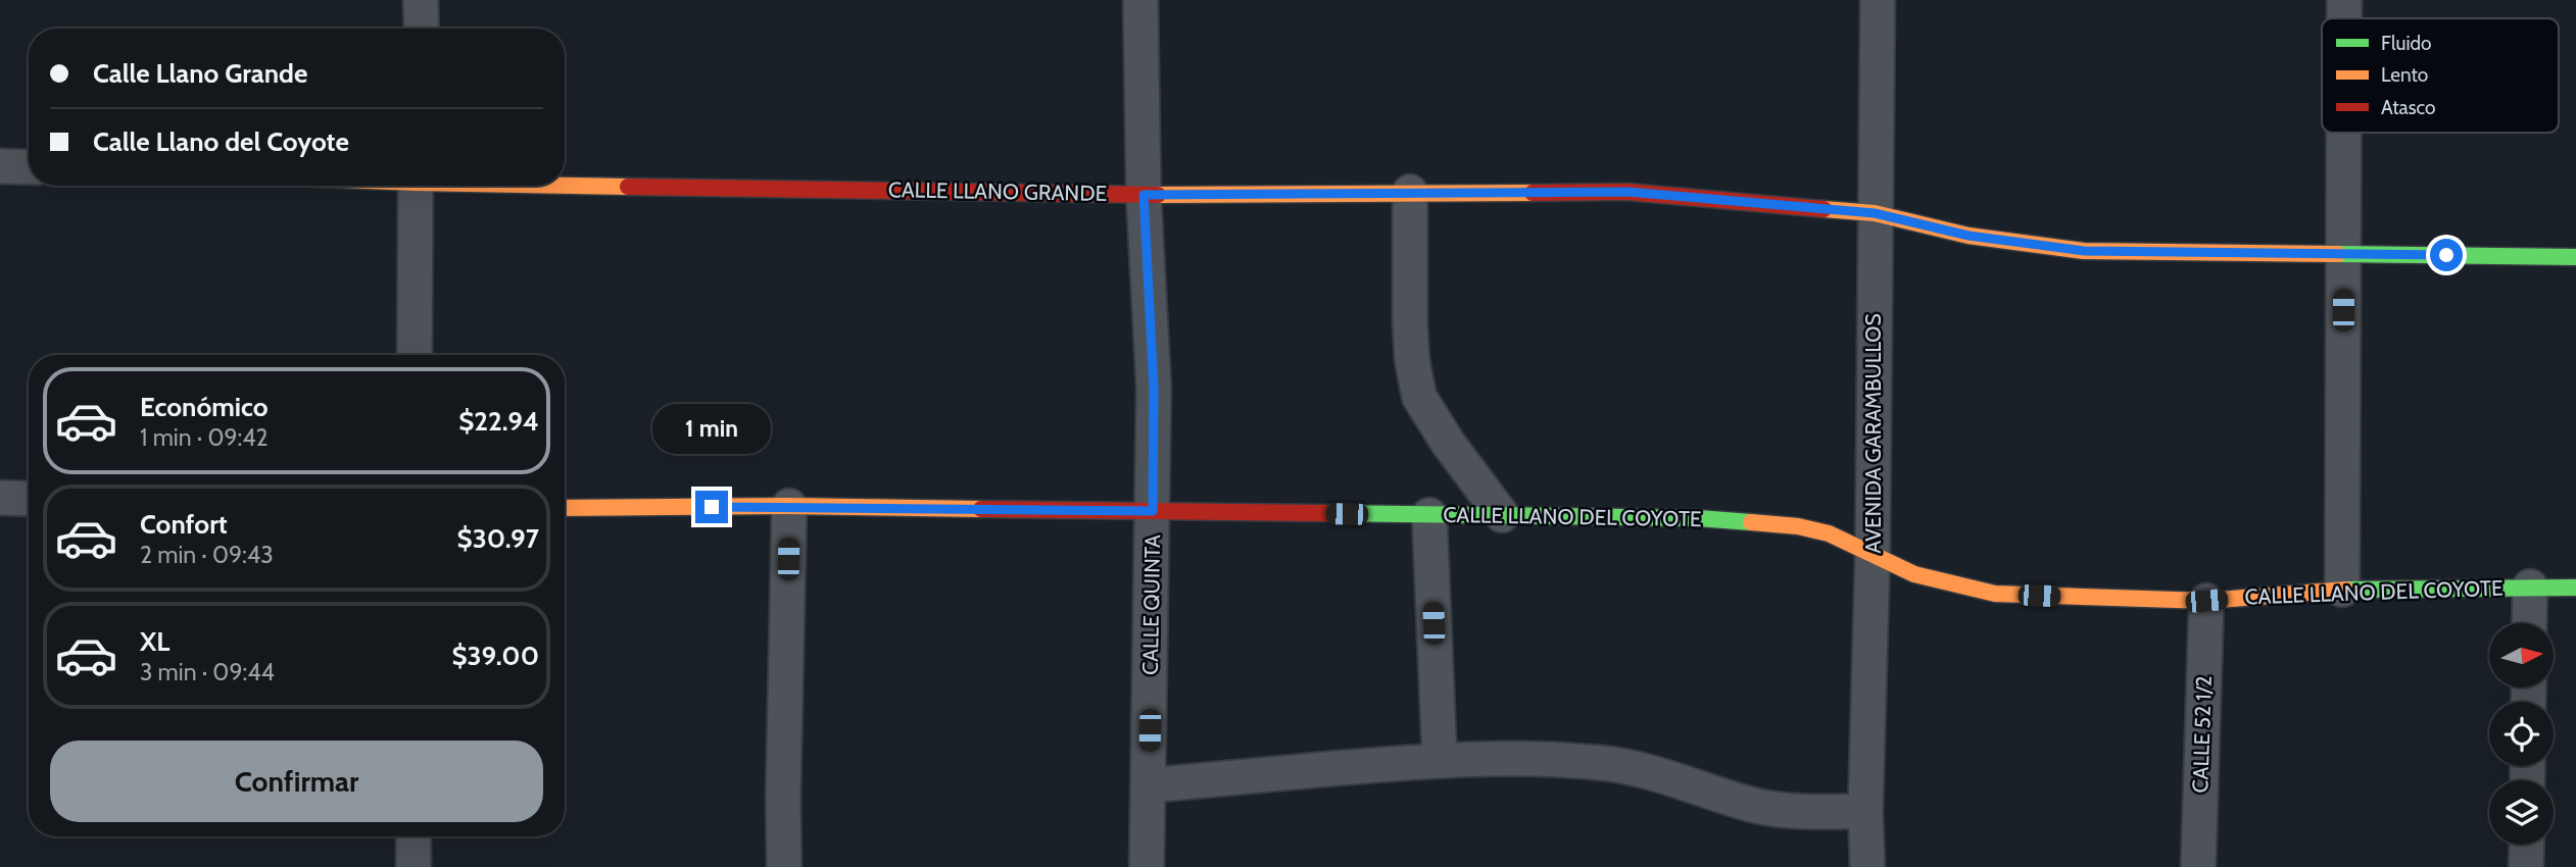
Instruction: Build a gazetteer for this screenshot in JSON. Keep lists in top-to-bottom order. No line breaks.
{"streets":{"street":["CALLE LLANO GRANDE","AVENIDA GARAMBULLOS","CALLE LLANO DEL COYOTE","CALLE QUINTA","CALLE 52 1/2"]},"crossings":[["CALLE LLANO GRANDE","AVENIDA GARAMBULLOS"],["CALLE LLANO GRANDE","CALLE QUINTA"],["AVENIDA GARAMBULLOS","CALLE LLANO DEL COYOTE"],["CALLE LLANO DEL COYOTE","CALLE QUINTA"],["CALLE LLANO DEL COYOTE","CALLE 52 1/2"]],"legend":["Fluido","Lento","Atasco"],"north":"right","page":{"banner":["Calle Llano Grande","Calle Llano del Coyote"],"list":[{"name":"Económico","note":"1 min · 09:42","value":"$22.94"},{"name":"Confort","note":"2 min · 09:43","value":"$30.97"},{"name":"XL","note":"3 min · 09:44","value":"$39.00"}],"bubble":"1 min","buttons":"Confirmar"}}
